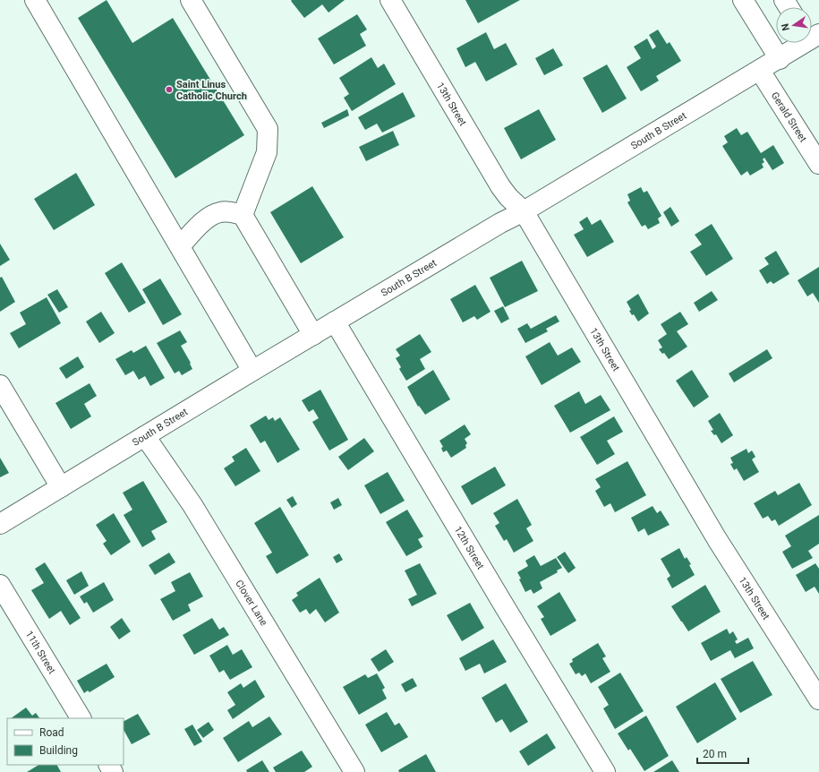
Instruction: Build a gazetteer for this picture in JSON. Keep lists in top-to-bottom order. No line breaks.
{"streets":{"street":["13th Street","Gerald Street","South B Street","12th Street","Clover Lane","11th Street"]},"crossings":[["13th Street","South B Street"],["Gerald Street","South B Street"],["South B Street","12th Street"],["South B Street","Clover Lane"]],"places":["Saint Linus Catholic Church"],"legend":["Road","Building"],"scale_bar":"20 m","north":"left"}
